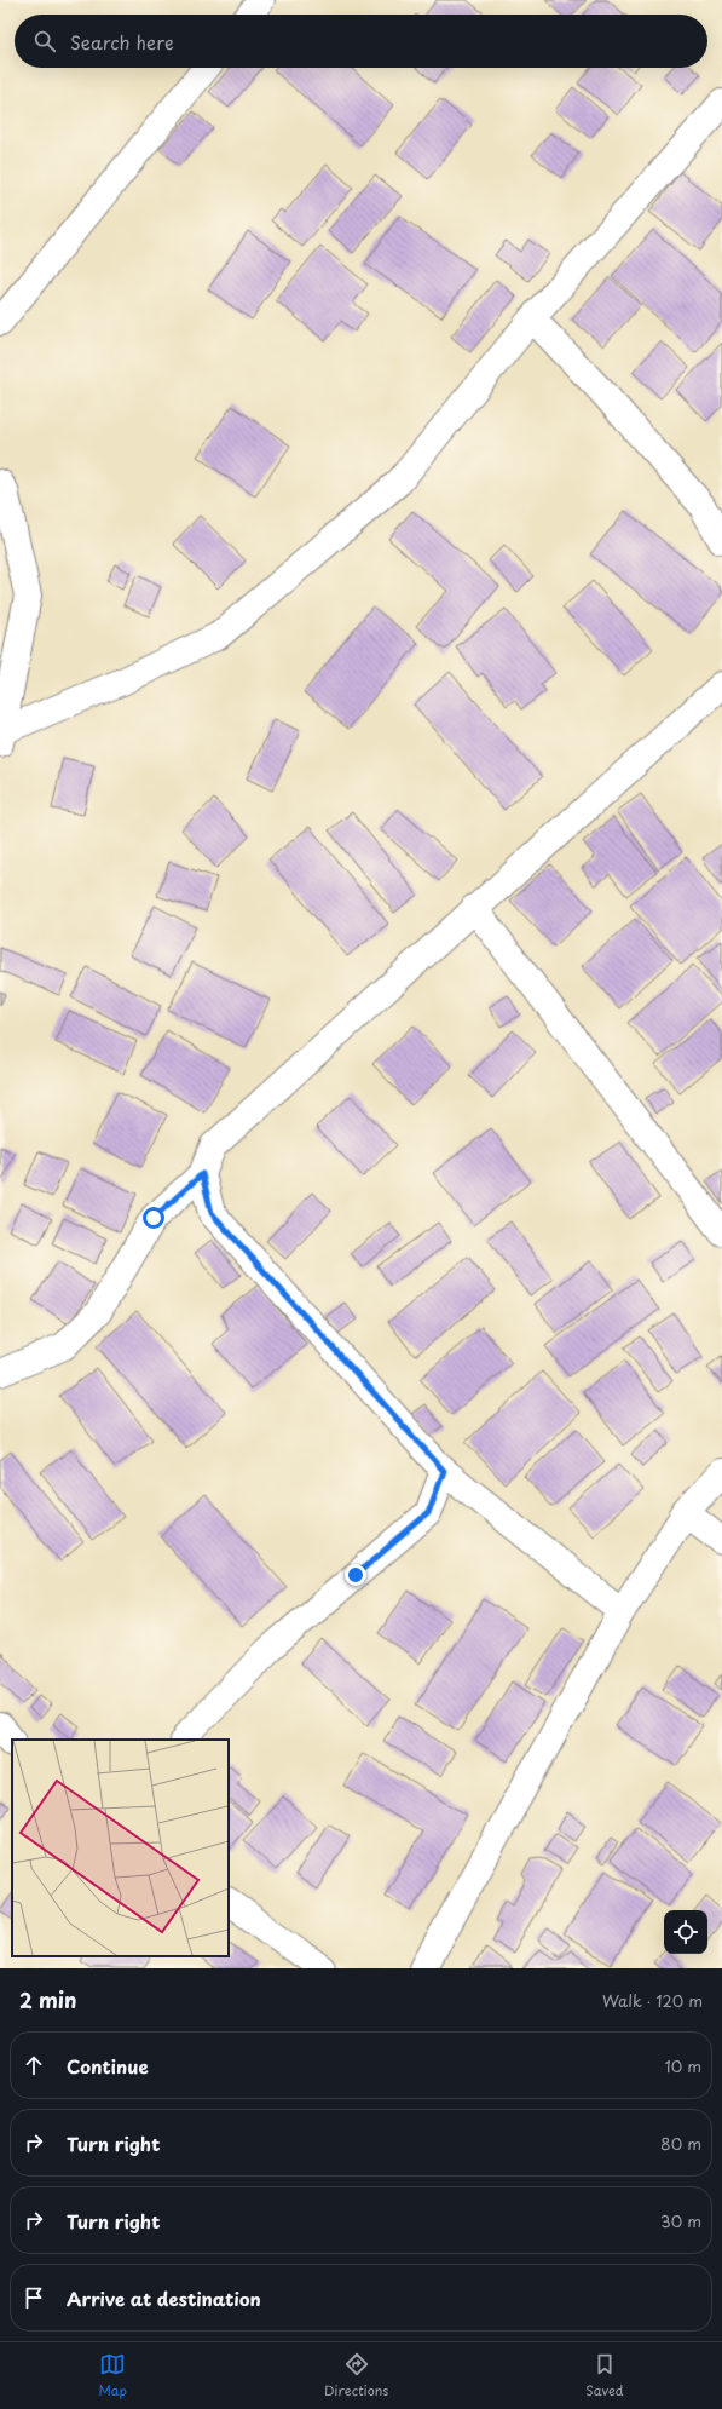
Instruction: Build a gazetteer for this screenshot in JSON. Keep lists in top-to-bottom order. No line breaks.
{"page":{"search":"Search here","heading":["2 min","Walk · 120 m"],"list":[["Continue","10 m"],["Turn right","80 m"],["Turn right","30 m"],"Arrive at destination"],"nav":["Map","Directions","Saved"]}}
